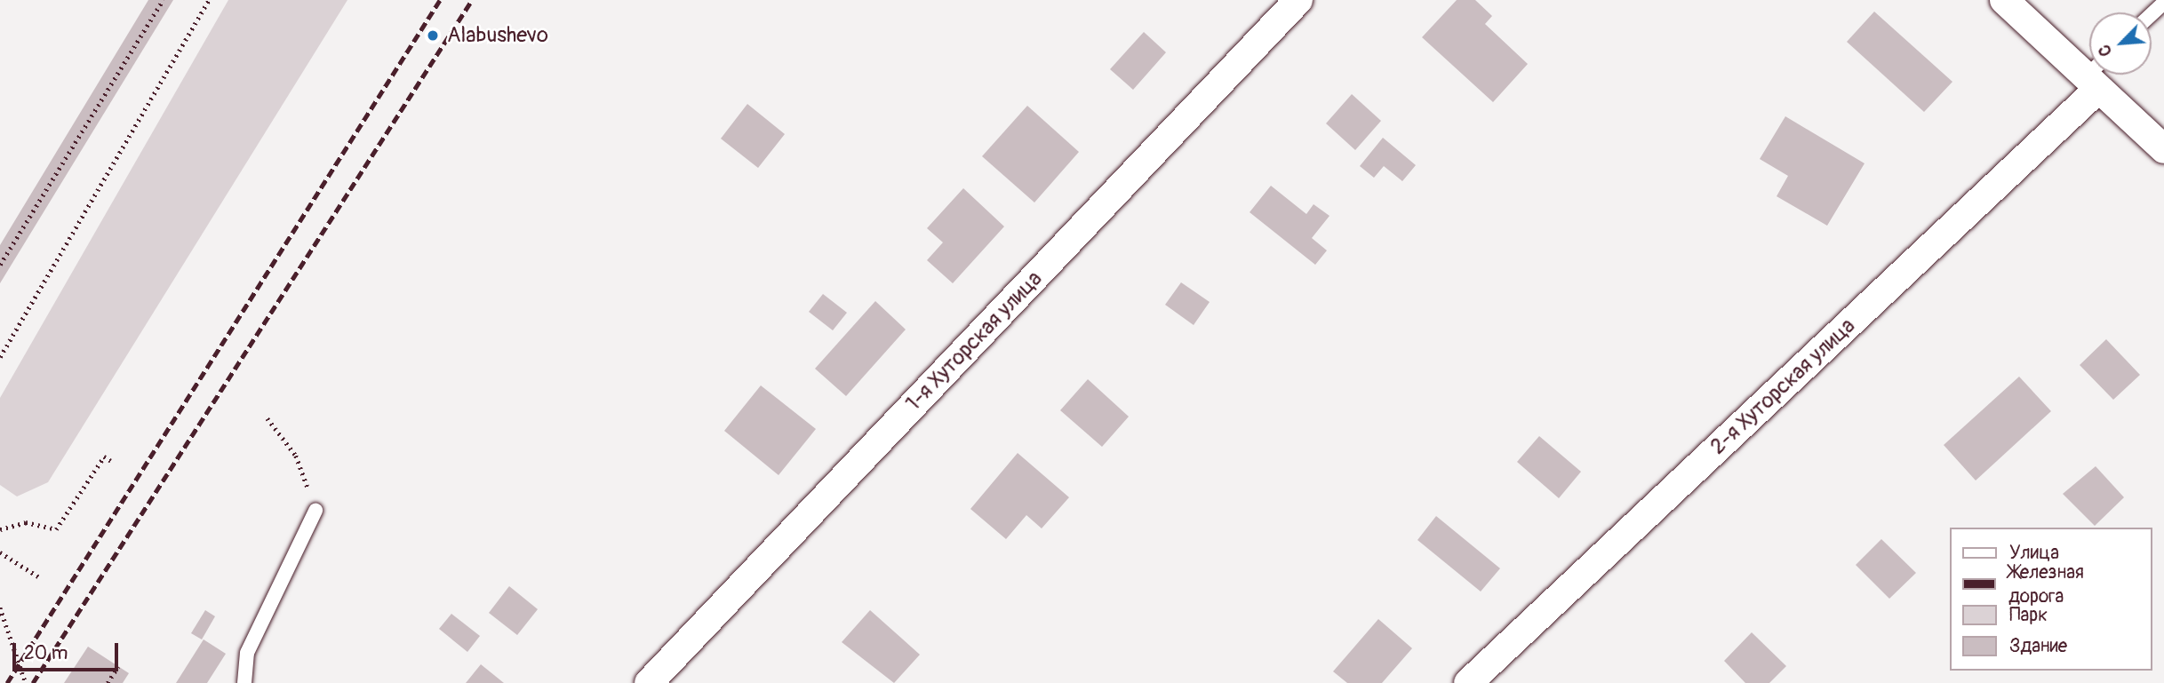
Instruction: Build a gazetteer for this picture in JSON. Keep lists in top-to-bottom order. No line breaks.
{"streets":{"street":["1-я Хуторская улица","2-я Хуторская улица"]},"places":["Alabushevo"],"legend":["Улица","Железная дорога","Парк","Здание"],"scale_bar":"20 m","north":"bottom left"}
